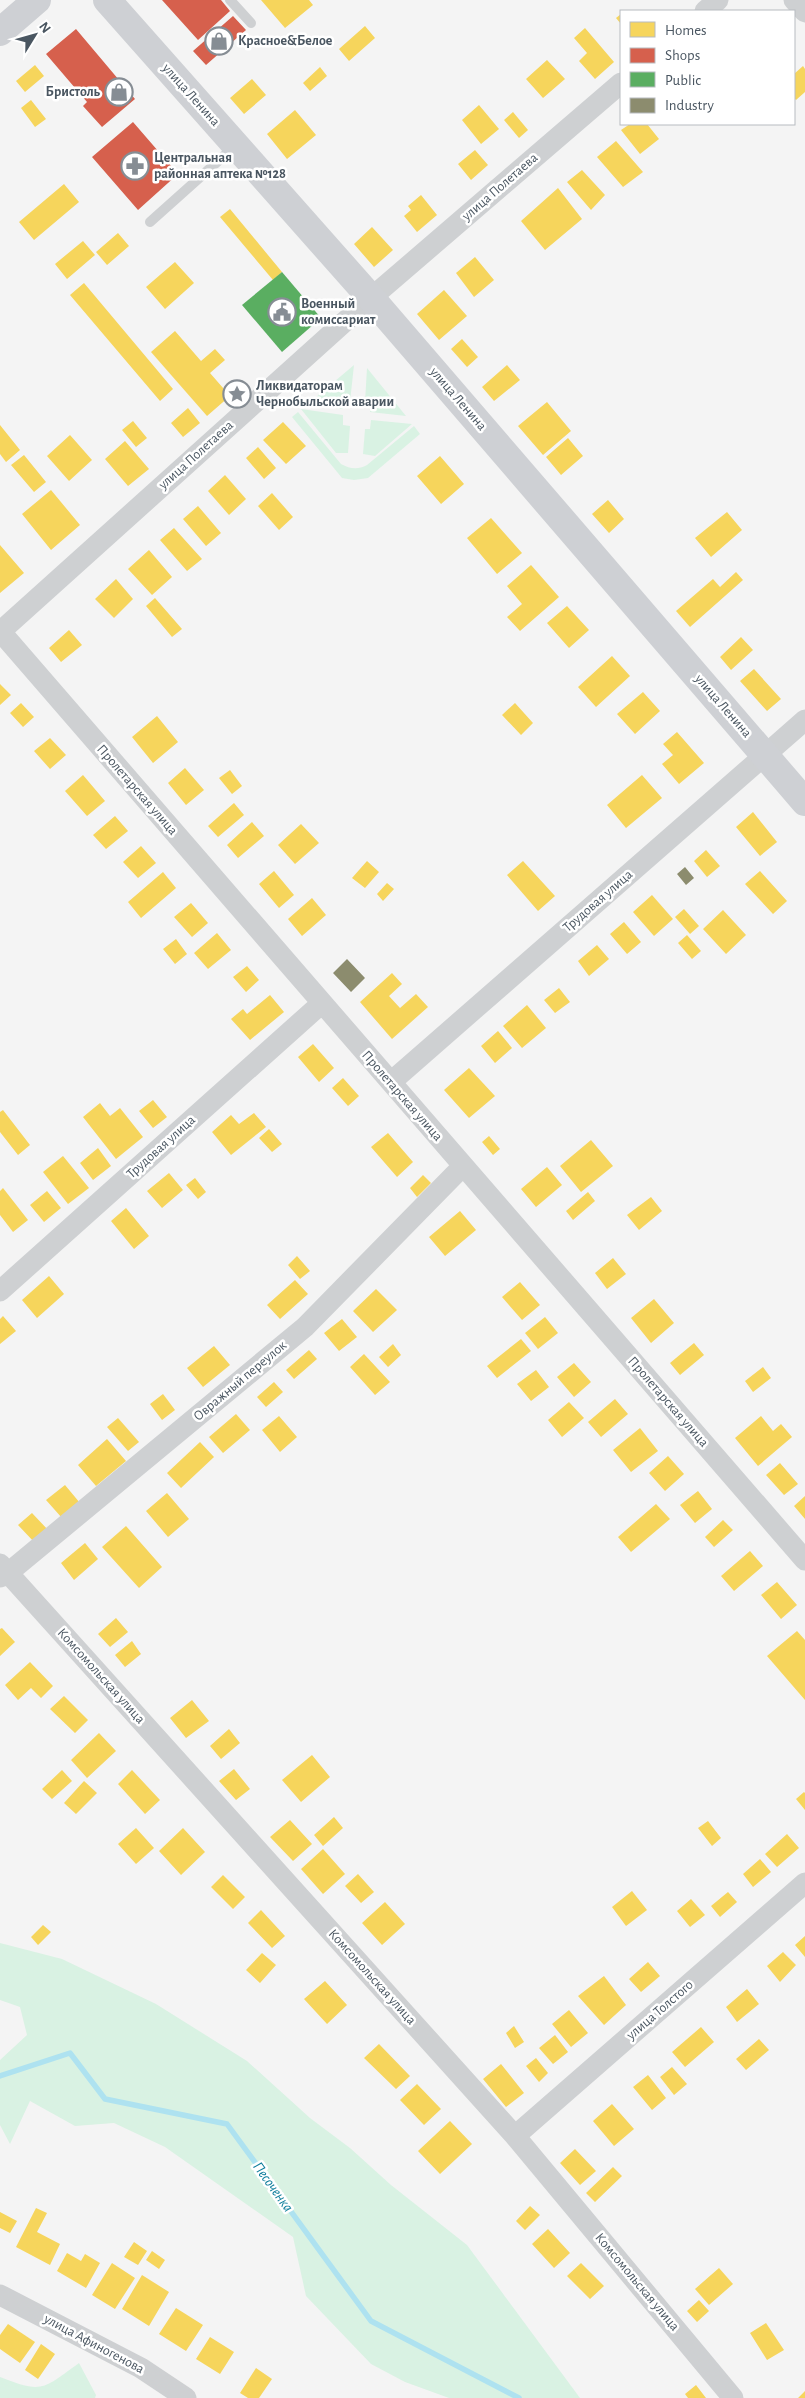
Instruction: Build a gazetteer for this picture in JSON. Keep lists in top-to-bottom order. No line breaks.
{"streets":{"street":["улица Ленина","улица Полетаева","Пролетарская улица","Трудовая улица","Овражный переулок","Комсомольская улица","улица Толстого","улица Афиногенова"]},"crossings":[["улица Ленина","улица Полетаева"],["улица Ленина","Трудовая улица"],["улица Полетаева","Пролетарская улица"],["Пролетарская улица","Трудовая улица"],["Пролетарская улица","Овражный переулок"],["Овражный переулок","Комсомольская улица"],["Комсомольская улица","улица Толстого"]],"water":["Песоченка"],"places":{"shop":["Красное&Белое","Бристоль"],"pharmacy":["Центральная районная аптека №128"],"public building":["Военный комиссариат"],"place":["Ликвидаторам Чернобыльской аварии"]},"legend":["Homes","Shops","Public","Industry"],"north":"top right"}
